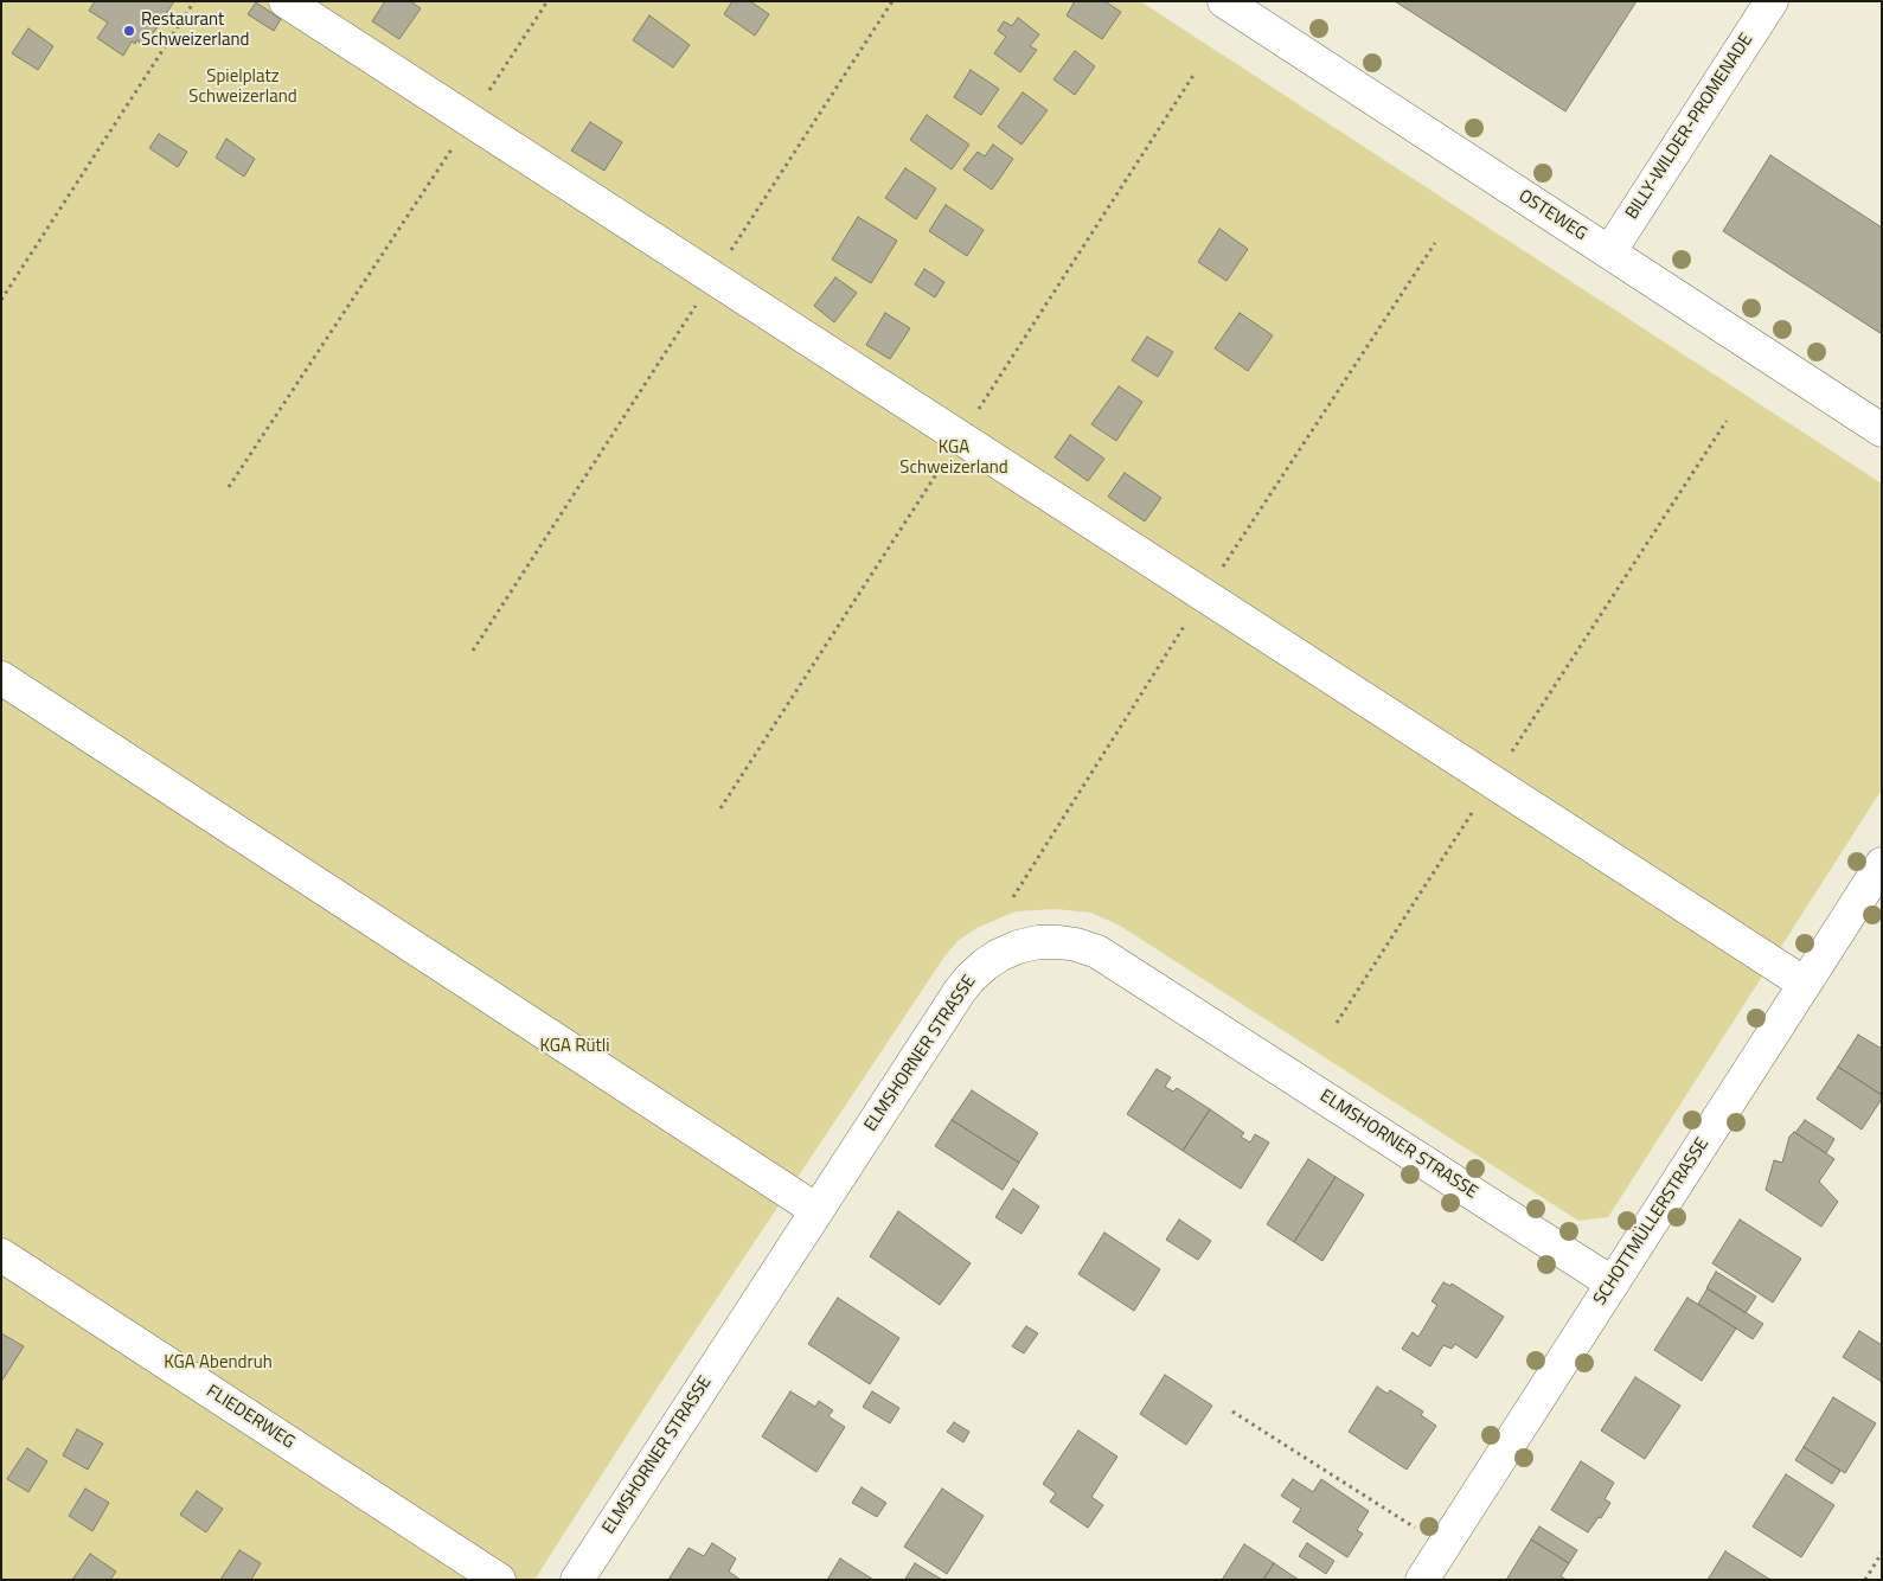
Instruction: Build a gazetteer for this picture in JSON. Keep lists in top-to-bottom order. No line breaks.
{"streets":{"street":["BILLY-WILDER-PROMENADE","OSTEWEG","ELMSHORNER STRASSE","SCHOTTMÜLLERSTRASSE","FLIEDERWEG"]},"crossings":[["BILLY-WILDER-PROMENADE","OSTEWEG"],["ELMSHORNER STRASSE","SCHOTTMÜLLERSTRASSE"]],"parks":["Spielplatz Schweizerland","KGA Schweizerland","KGA Rütli","KGA Abendruh"],"places":["Restaurant Schweizerland"]}
